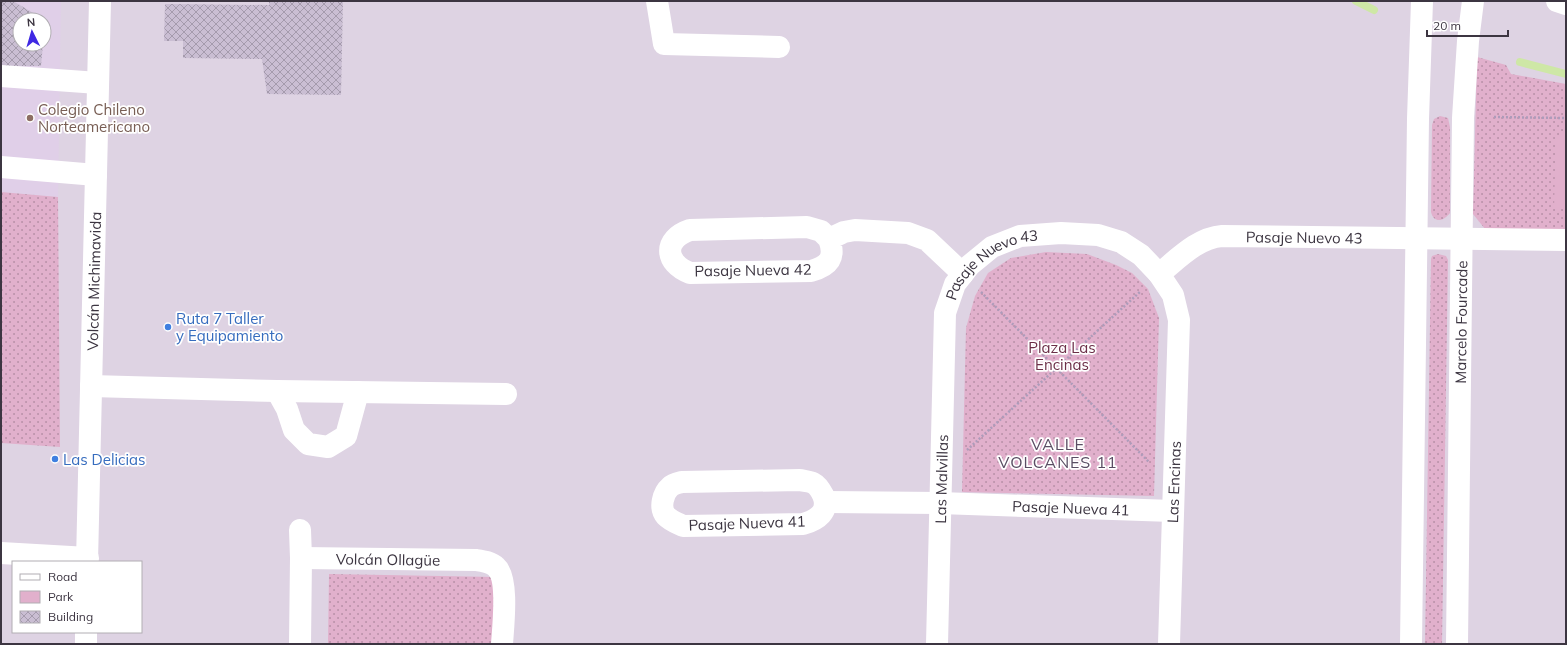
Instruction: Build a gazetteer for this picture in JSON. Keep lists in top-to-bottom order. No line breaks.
{"streets":{"street":["Pasaje Nuevo 43","Pasaje Nueva 42","Volcán Michimavida","Marcelo Fourcade","Las Malvillas","Las Encinas","Pasaje Nueva 41","Volcán Ollagüe"]},"crossings":[["Pasaje Nuevo 43","Marcelo Fourcade"],["Pasaje Nuevo 43","Las Malvillas"],["Pasaje Nuevo 43","Las Encinas"],["Las Malvillas","Pasaje Nueva 41"],["Las Encinas","Pasaje Nueva 41"]],"districts":["VALLE VOLCANES 11"],"parks":["Plaza Las Encinas"],"places":["Colegio Chileno Norteamericano","Ruta 7 Taller y Equipamiento","Las Delicias"],"legend":["Road","Park","Building"],"scale_bar":"20 m","north":"top"}
